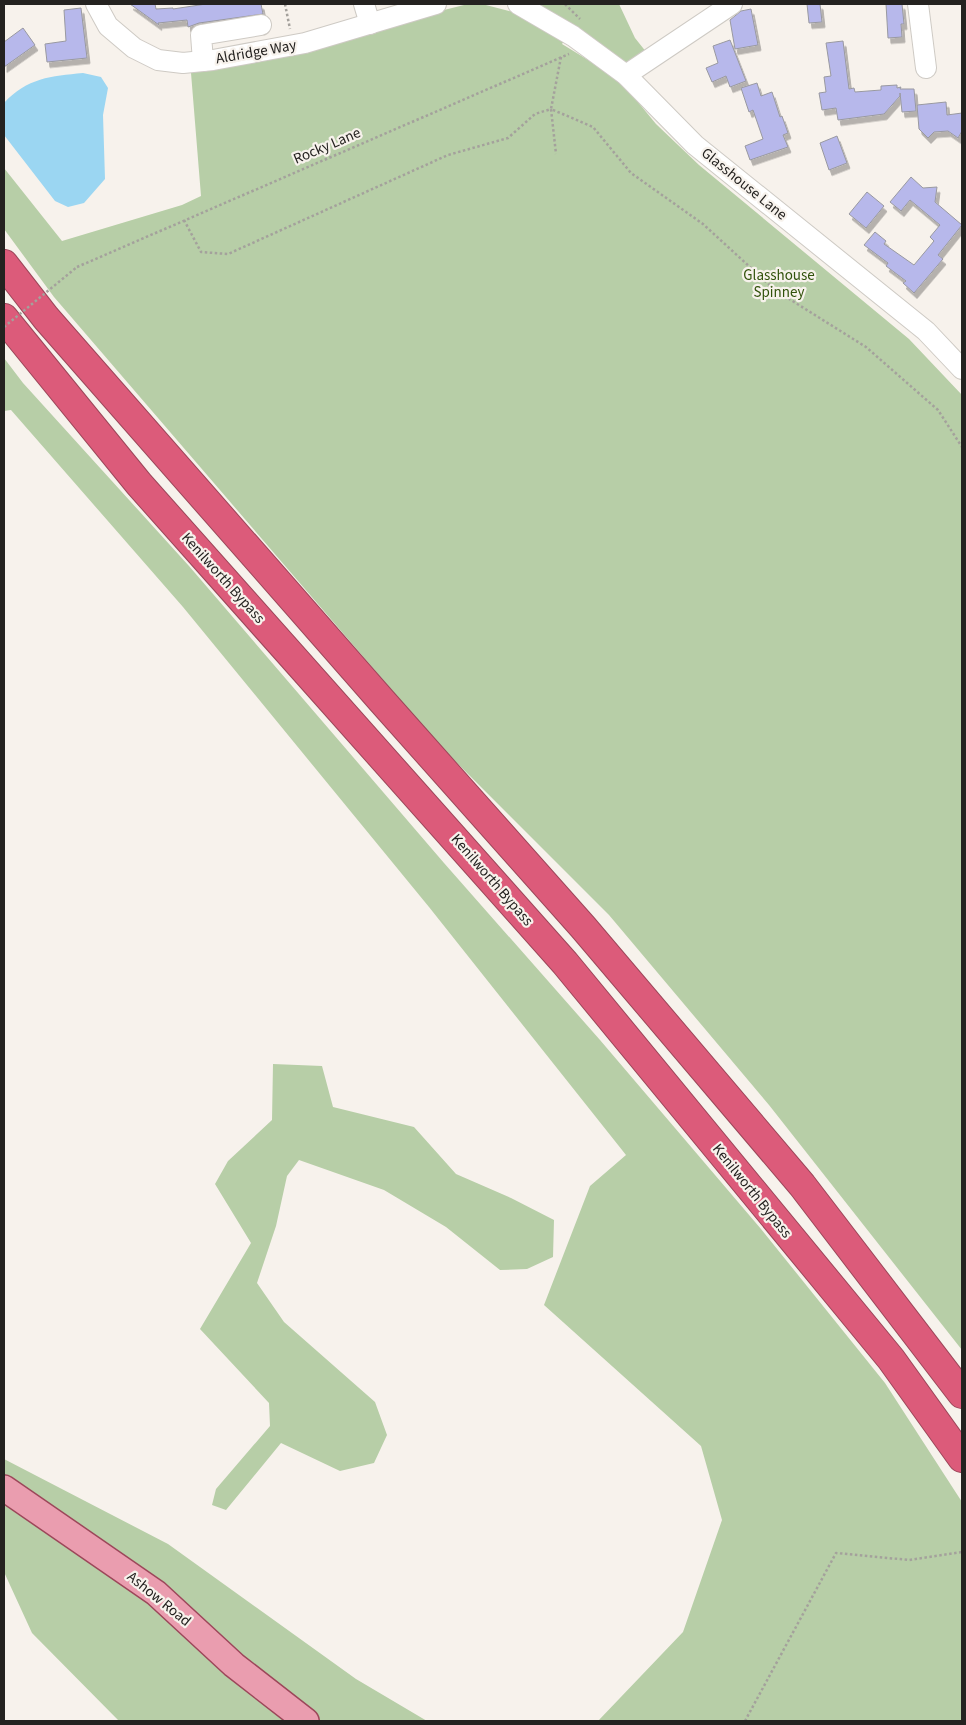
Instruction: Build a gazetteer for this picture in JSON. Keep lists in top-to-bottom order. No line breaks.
{"streets":{"highway":["Kenilworth Bypass"],"main road":["Ashow Road"],"street":["Aldridge Way","Glasshouse Lane"],"path":["Rocky Lane"]},"crossings":[["Rocky Lane","Glasshouse Lane"]],"parks":["Glasshouse Spinney"]}
